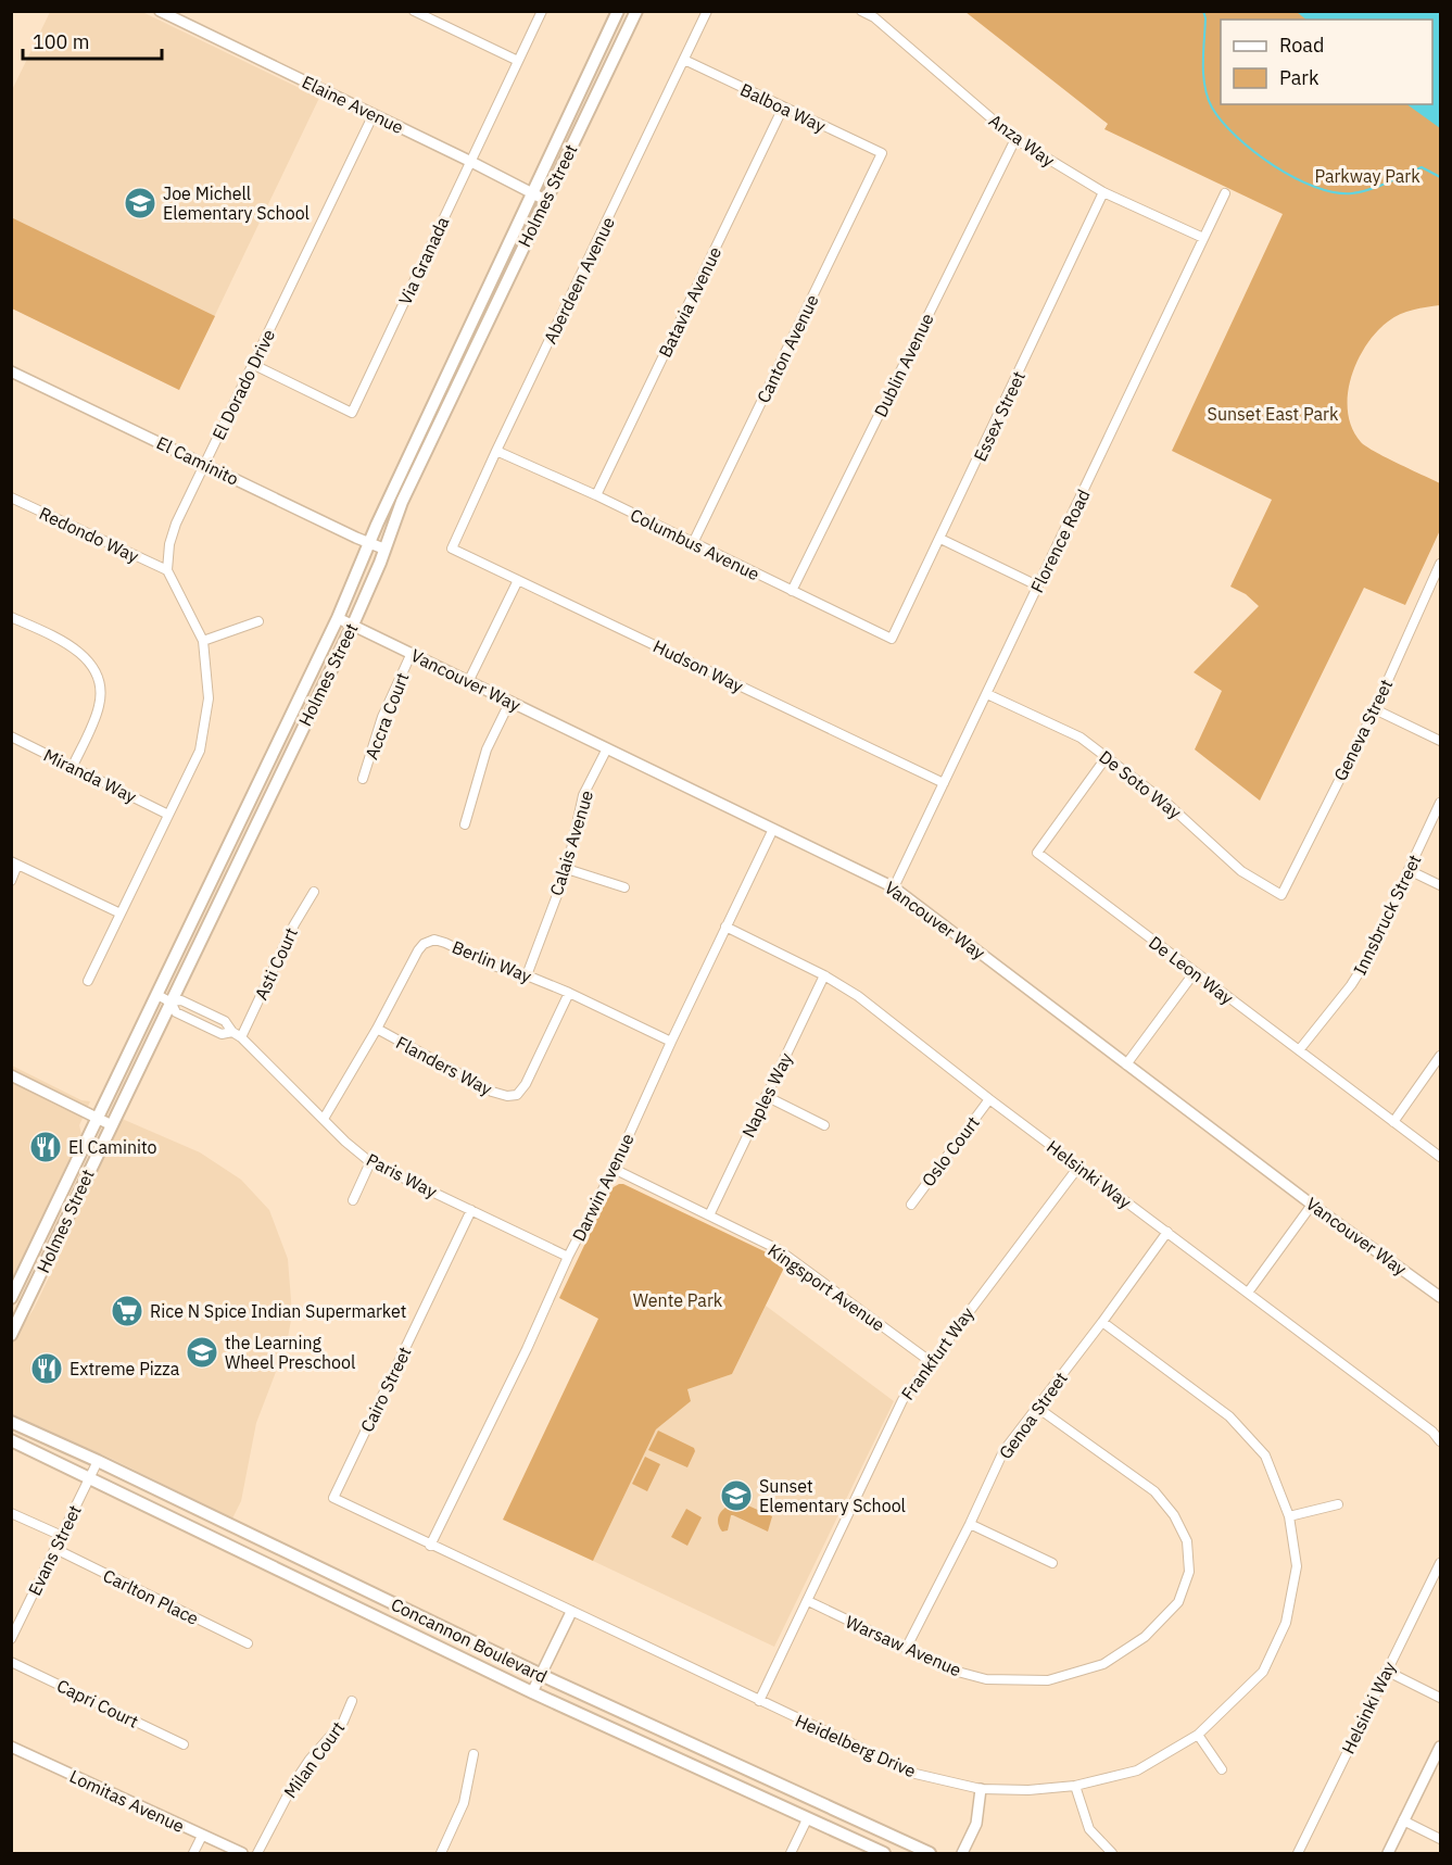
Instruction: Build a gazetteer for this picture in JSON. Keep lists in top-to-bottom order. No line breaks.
{"streets":{"main road":["Holmes Street","Concannon Boulevard"],"street":["Elaine Avenue","Balboa Way","Anza Way","Via Granada","Aberdeen Avenue","Batavia Avenue","Canton Avenue","Dublin Avenue","El Dorado Drive","Essex Street","El Caminito","Redondo Way","Florence Road","Columbus Avenue","Hudson Way","Vancouver Way","Accra Court","Geneva Street","Miranda Way","De Soto Way","Calais Avenue","Innsbruck Street","Berlin Way","Asti Court","De Leon Way","Flanders Way","Naples Way","Oslo Court","Helsinki Way","Paris Way","Darwin Avenue","Kingsport Avenue","Frankfurt Way","Cairo Street","Genoa Street","Evans Street","Carlton Place","Warsaw Avenue","Capri Court","Heidelberg Drive","Milan Court","Lomitas Avenue"]},"crossings":[["Elaine Avenue","Holmes Street"],["Elaine Avenue","Via Granada"],["Elaine Avenue","El Dorado Drive"],["Balboa Way","Aberdeen Avenue"],["Balboa Way","Batavia Avenue"],["Balboa Way","Canton Avenue"],["Anza Way","Dublin Avenue"],["Anza Way","Essex Street"],["Anza Way","Florence Road"],["Holmes Street","El Caminito"],["Holmes Street","Vancouver Way"],["Holmes Street","Paris Way"],["Via Granada","El Dorado Drive"],["Aberdeen Avenue","Columbus Avenue"],["Aberdeen Avenue","Hudson Way"],["Batavia Avenue","Columbus Avenue"],["Canton Avenue","Columbus Avenue"],["Dublin Avenue","Columbus Avenue"],["El Dorado Drive","El Caminito"],["El Dorado Drive","Redondo Way"],["Essex Street","Columbus Avenue"],["Florence Road","Hudson Way"],["Florence Road","Vancouver Way"],["Florence Road","De Soto Way"],["Vancouver Way","Accra Court"],["Vancouver Way","Calais Avenue"],["Vancouver Way","Darwin Avenue"],["Geneva Street","De Soto Way"],["De Soto Way","De Leon Way"],["Calais Avenue","Berlin Way"],["Innsbruck Street","De Leon Way"],["Berlin Way","Flanders Way"],["Berlin Way","Paris Way"],["Berlin Way","Darwin Avenue"],["Asti Court","Paris Way"],["Naples Way","Helsinki Way"],["Naples Way","Kingsport Avenue"],["Oslo Court","Helsinki Way"],["Helsinki Way","Darwin Avenue"],["Helsinki Way","Frankfurt Way"],["Helsinki Way","Genoa Street"],["Paris Way","Darwin Avenue"],["Paris Way","Cairo Street"],["Darwin Avenue","Kingsport Avenue"],["Darwin Avenue","Heidelberg Drive"],["Kingsport Avenue","Frankfurt Way"],["Frankfurt Way","Warsaw Avenue"],["Frankfurt Way","Heidelberg Drive"],["Cairo Street","Heidelberg Drive"],["Genoa Street","Warsaw Avenue"],["Genoa Street","Heidelberg Drive"],["Evans Street","Carlton Place"],["Evans Street","Concannon Boulevard"]],"parks":["Parkway Park","Sunset East Park","Wente Park"],"places":{"school or university":["Joe Michell Elementary School","the Learning Wheel Preschool","Sunset Elementary School"],"restaurant":["El Caminito","Extreme Pizza"],"supermarket":["Rice N Spice Indian Supermarket"]},"legend":["Road","Park"],"scale_bar":"100 m"}
